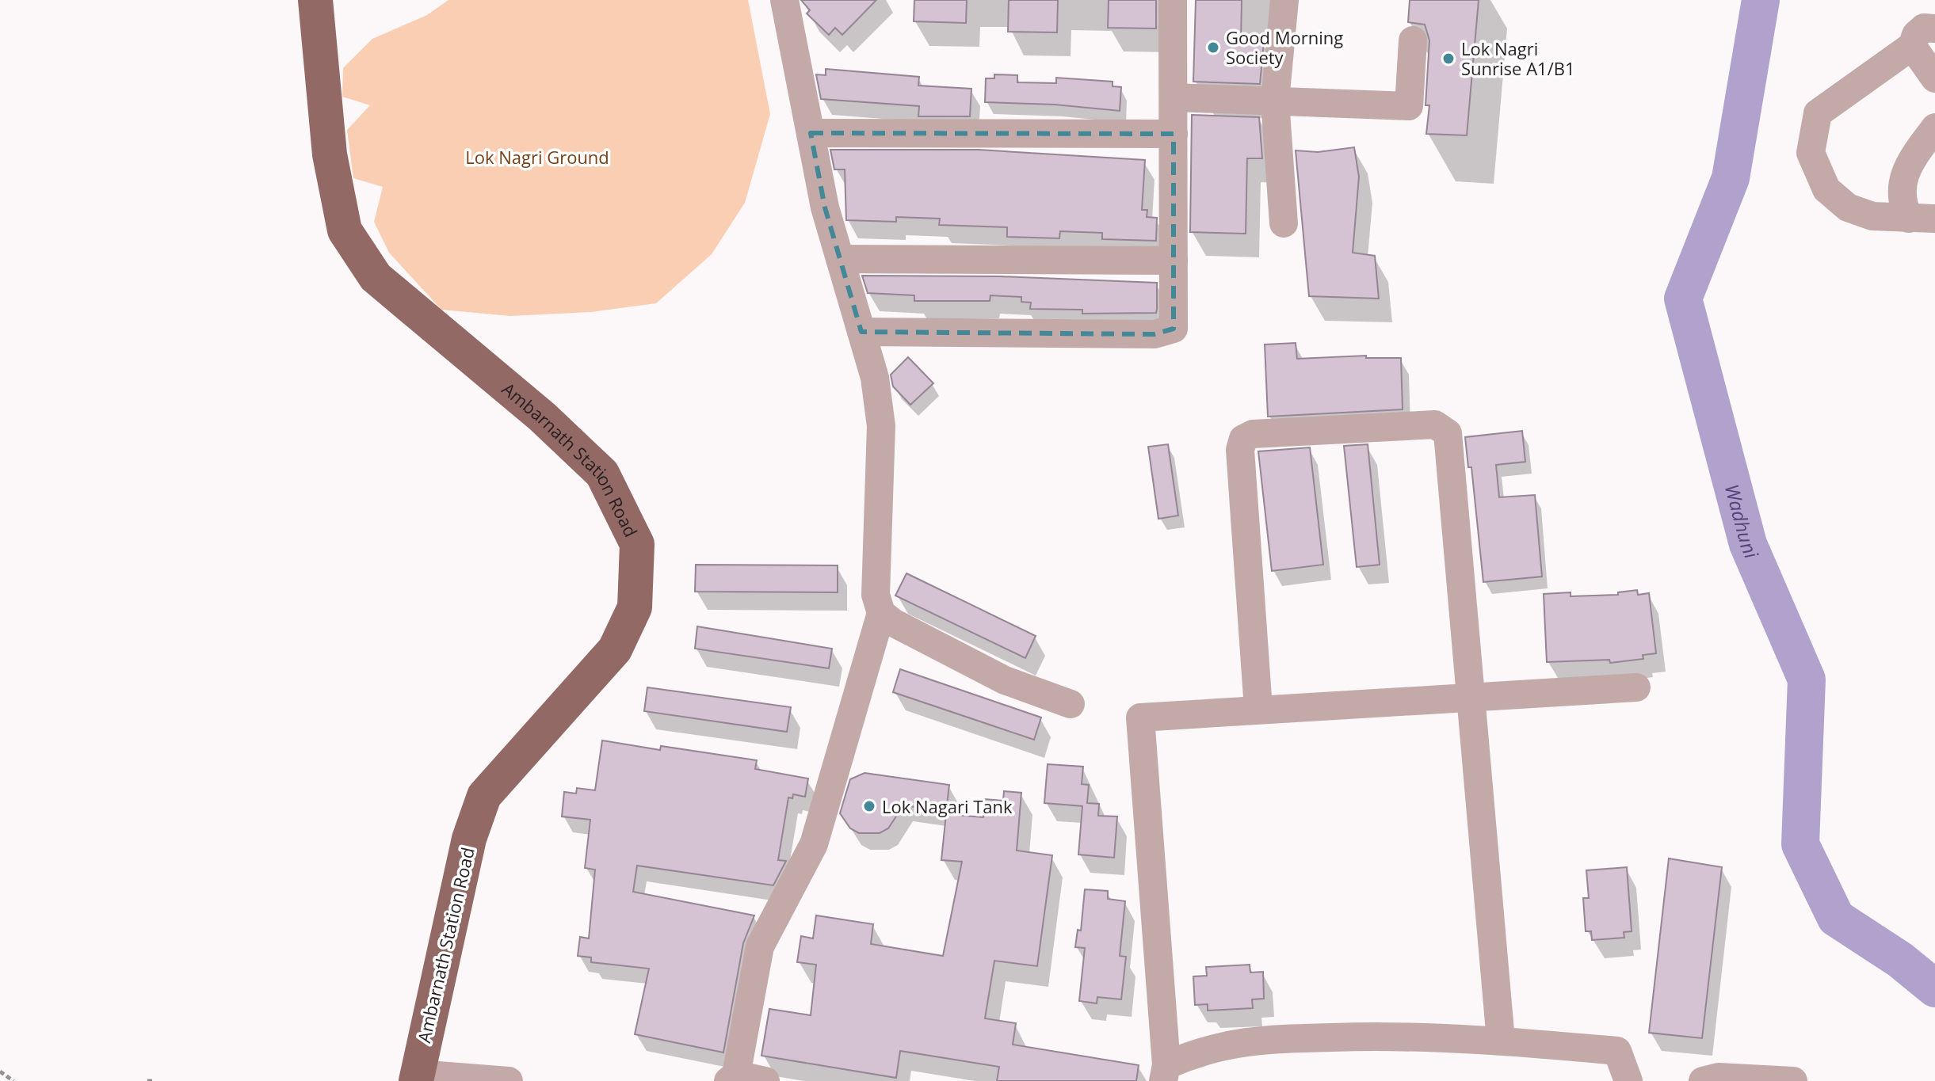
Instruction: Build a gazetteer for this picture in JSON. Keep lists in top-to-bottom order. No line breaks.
{"streets":{"main road":["Ambarnath Station Road"]},"water":["Wadhuni"],"parks":["Lok Nagri Ground"],"places":["Good Morning Society","Lok Nagri Sunrise A1/B1","Lok Nagari Tank"]}
